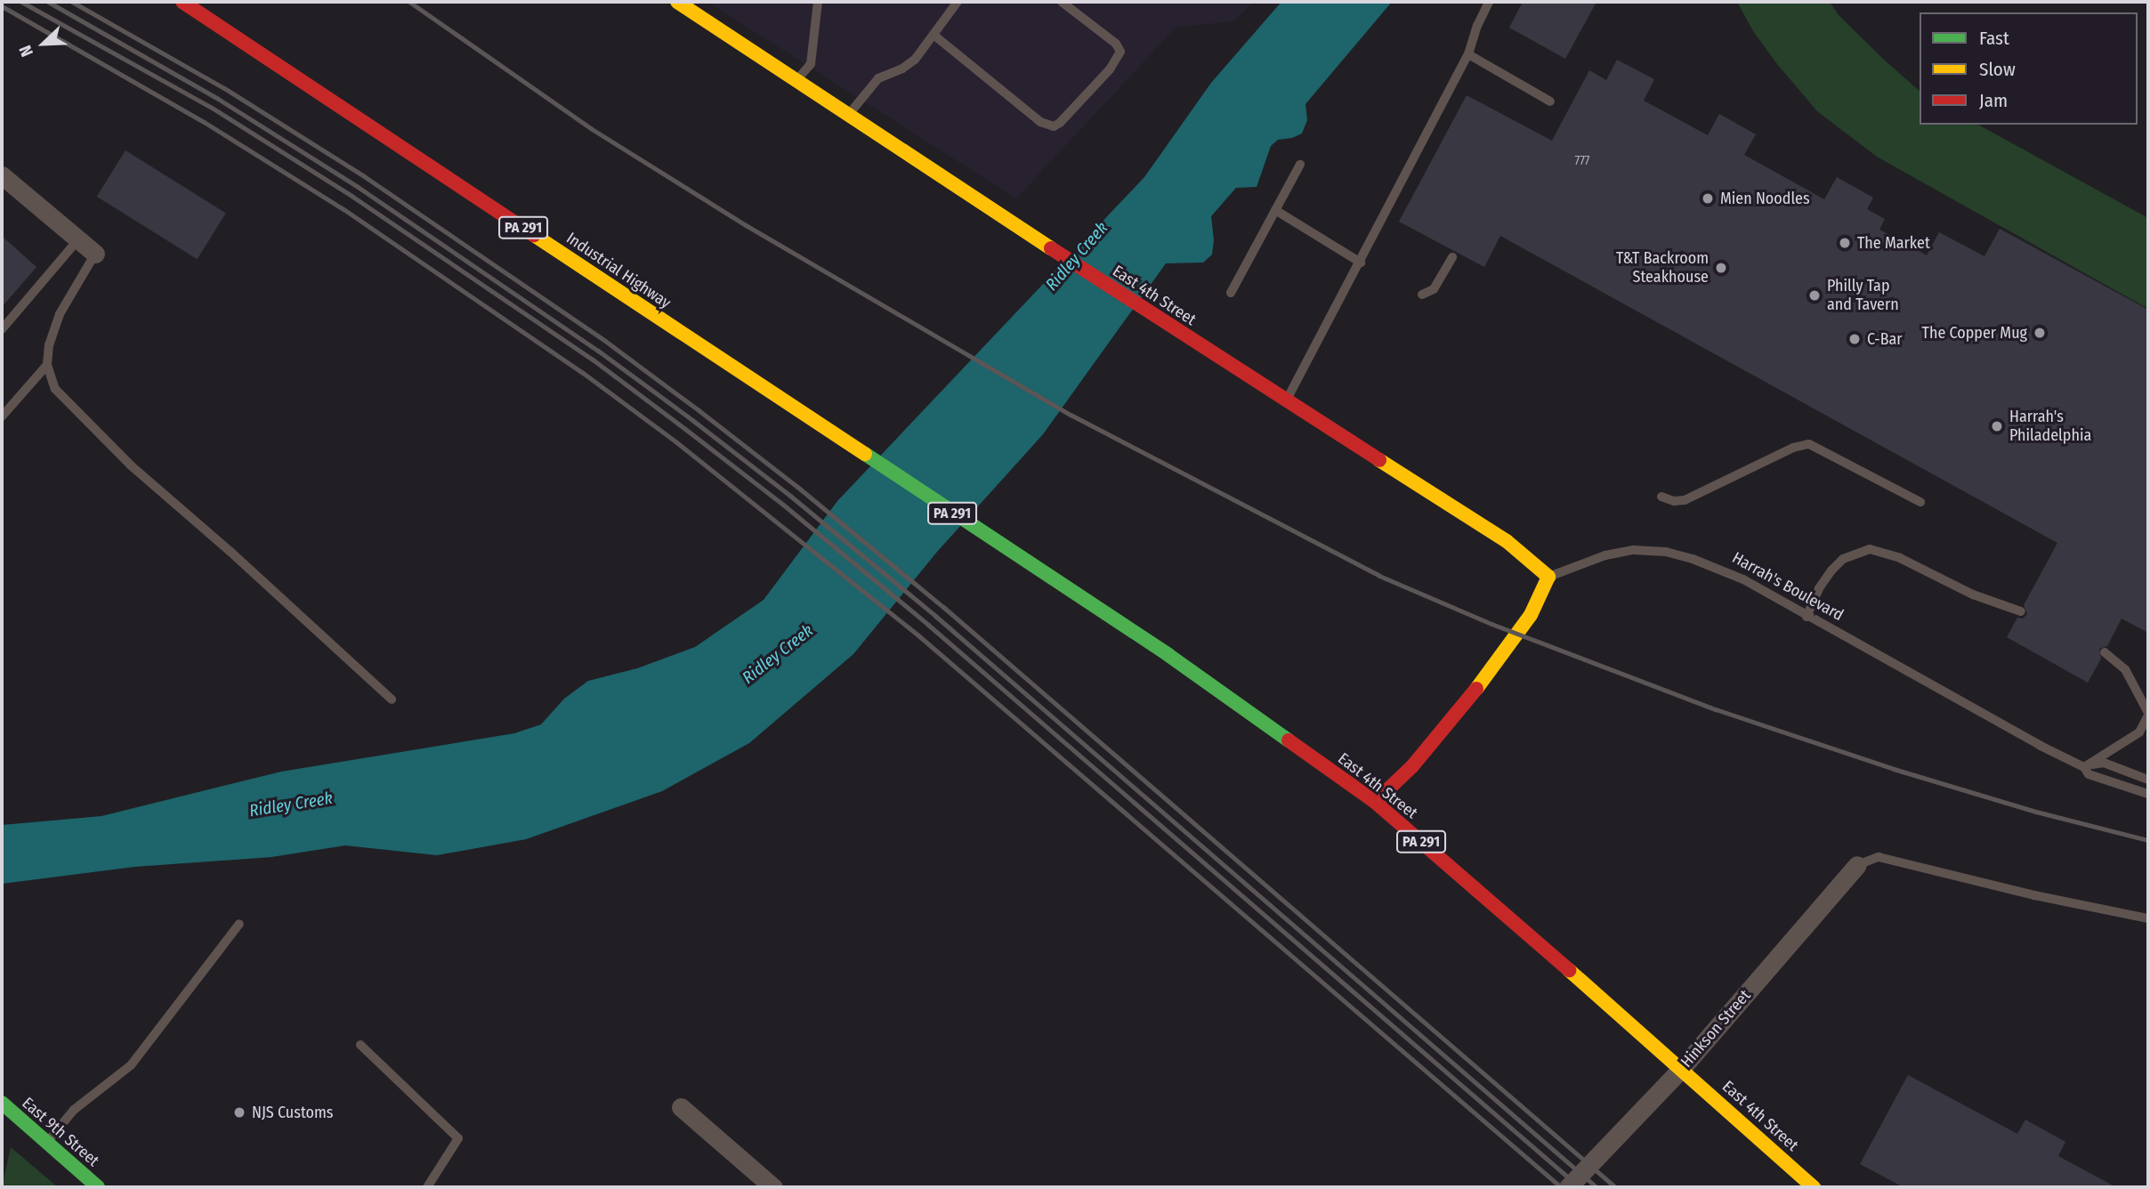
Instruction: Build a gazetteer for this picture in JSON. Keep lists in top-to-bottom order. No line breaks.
{"streets":{"main road":["PA 291","Industrial Highway","East 4th Street","East 9th Street"],"street":["Hinkson Street"],"lane":["Harrah's Boulevard"]},"crossings":[["Industrial Highway","East 4th Street"],["East 4th Street","Harrah's Boulevard"],["East 4th Street","Hinkson Street"]],"water":["Ridley Creek"],"places":["Mien Noodles","The Market","T&T Backroom Steakhouse","Philly Tap and Tavern","The Copper Mug","C-Bar","Harrah's Philadelphia","NJS Customs"],"house_numbers":["777"],"legend":["Fast","Slow","Jam"],"north":"bottom left"}
